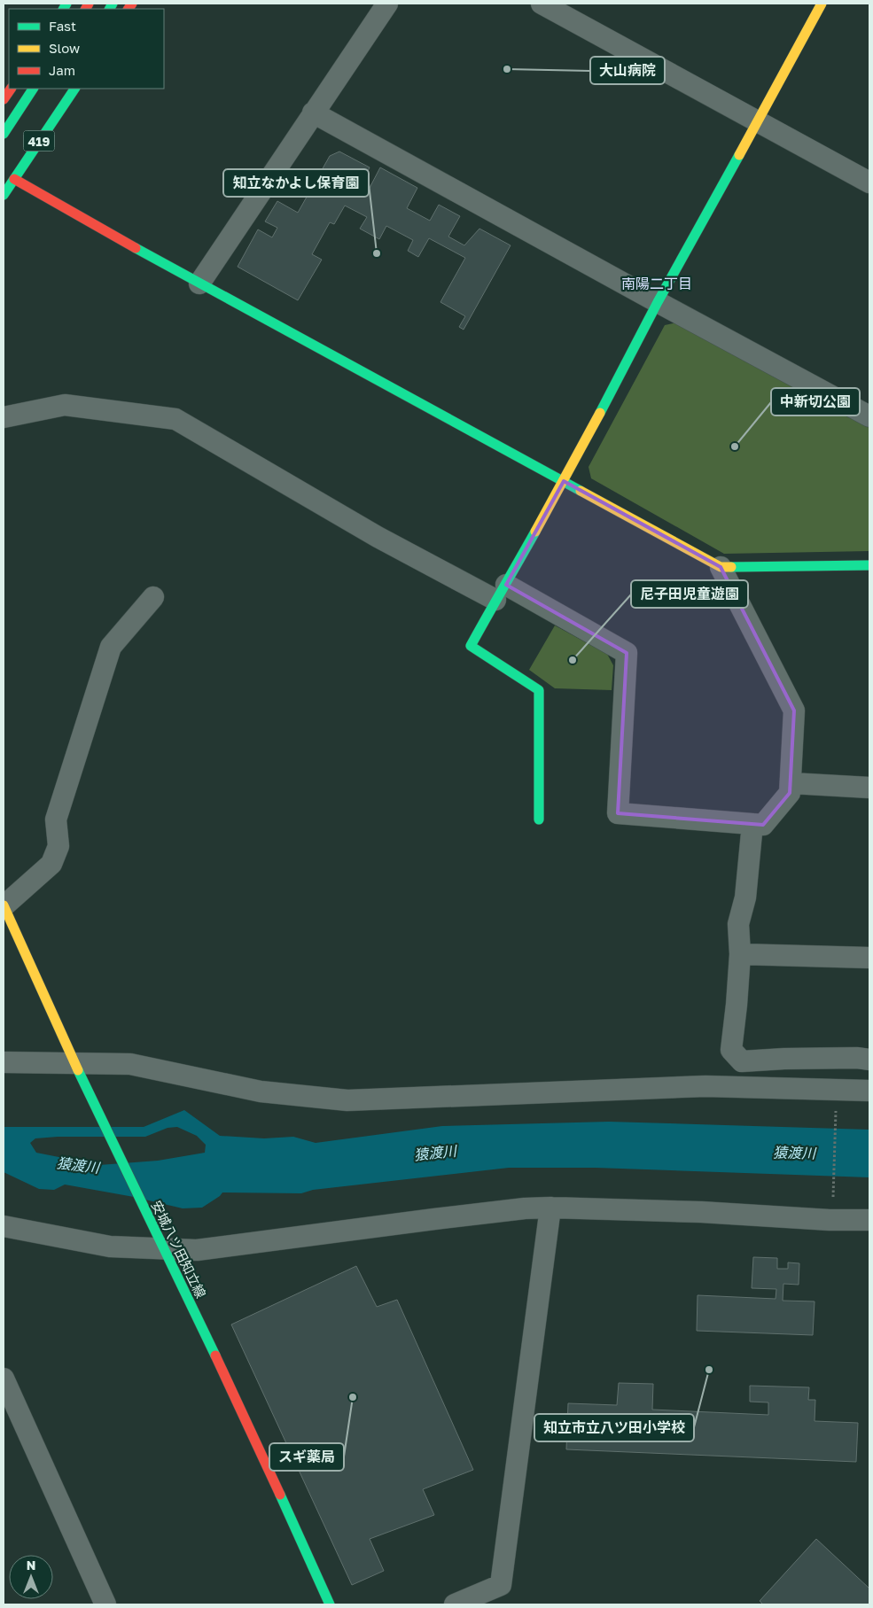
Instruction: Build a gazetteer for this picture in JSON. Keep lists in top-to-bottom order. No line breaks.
{"streets":{"main road":["419","安城八ツ田知立線"]},"districts":["南陽二丁目"],"water":["猿渡川"],"places":["大山病院","知立なかよし保育園","中新切公園","尼子田児童遊園","知立市立八ツ田小学校","スギ薬局"],"legend":["Fast","Slow","Jam"],"north":"top"}
